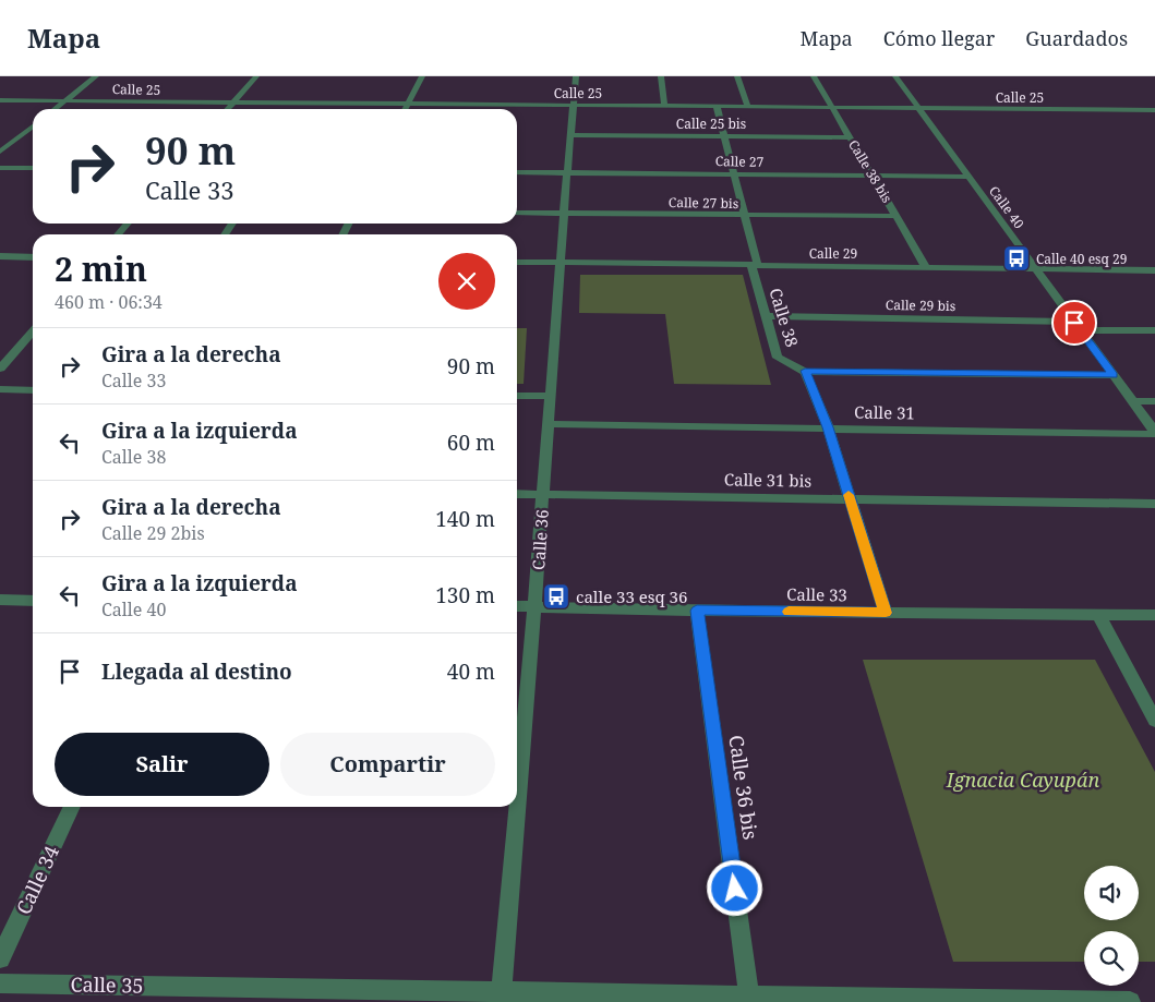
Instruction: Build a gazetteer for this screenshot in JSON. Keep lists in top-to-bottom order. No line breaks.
{"streets":{"street":["Calle 25","Calle 25 bis","Calle 27","Calle 38 bis","Calle 27 bis","Calle 40","Calle 29","Calle 29 bis","Calle 38","Calle 31","Calle 31 bis","Calle 36","Calle 33","Calle 36 bis","Calle 34","Calle 35"]},"crossings":[["Calle 25","Calle 38 bis"],["Calle 25","Calle 40"],["Calle 25","Calle 38"],["Calle 25","Calle 36"],["Calle 25 bis","Calle 38 bis"],["Calle 25 bis","Calle 38"],["Calle 25 bis","Calle 36"],["Calle 27","Calle 38 bis"],["Calle 27","Calle 40"],["Calle 27","Calle 38"],["Calle 27","Calle 36"],["Calle 38 bis","Calle 27 bis"],["Calle 38 bis","Calle 29"],["Calle 27 bis","Calle 38"],["Calle 27 bis","Calle 36"],["Calle 40","Calle 29"],["Calle 40","Calle 29 bis"],["Calle 40","Calle 31"],["Calle 29","Calle 38"],["Calle 29","Calle 36"],["Calle 29 bis","Calle 38"],["Calle 31","Calle 36"],["Calle 31 bis","Calle 36"],["Calle 36","Calle 33"],["Calle 36","Calle 35"],["Calle 33","Calle 36 bis"],["Calle 36 bis","Calle 35"]],"parks":["Ignacia Cayupán"],"places":{"bus stop":["Calle 40 esq 29","calle 33 esq 36"]},"page":{"header":"Mapa","nav":["Mapa","Cómo llegar","Guardados"],"turn":["90 m","Calle 33"],"heading":["2 min","460 m · 06:34"],"list":[{"name":"Gira a la derecha","note":"Calle 33","value":"90 m"},{"name":"Gira a la izquierda","note":"Calle 38","value":"60 m"},{"name":"Gira a la derecha","note":"Calle 29 2bis","value":"140 m"},{"name":"Gira a la izquierda","note":"Calle 40","value":"130 m"},{"name":"Llegada al destino","value":"40 m"}],"buttons":["Salir","Compartir"]}}
